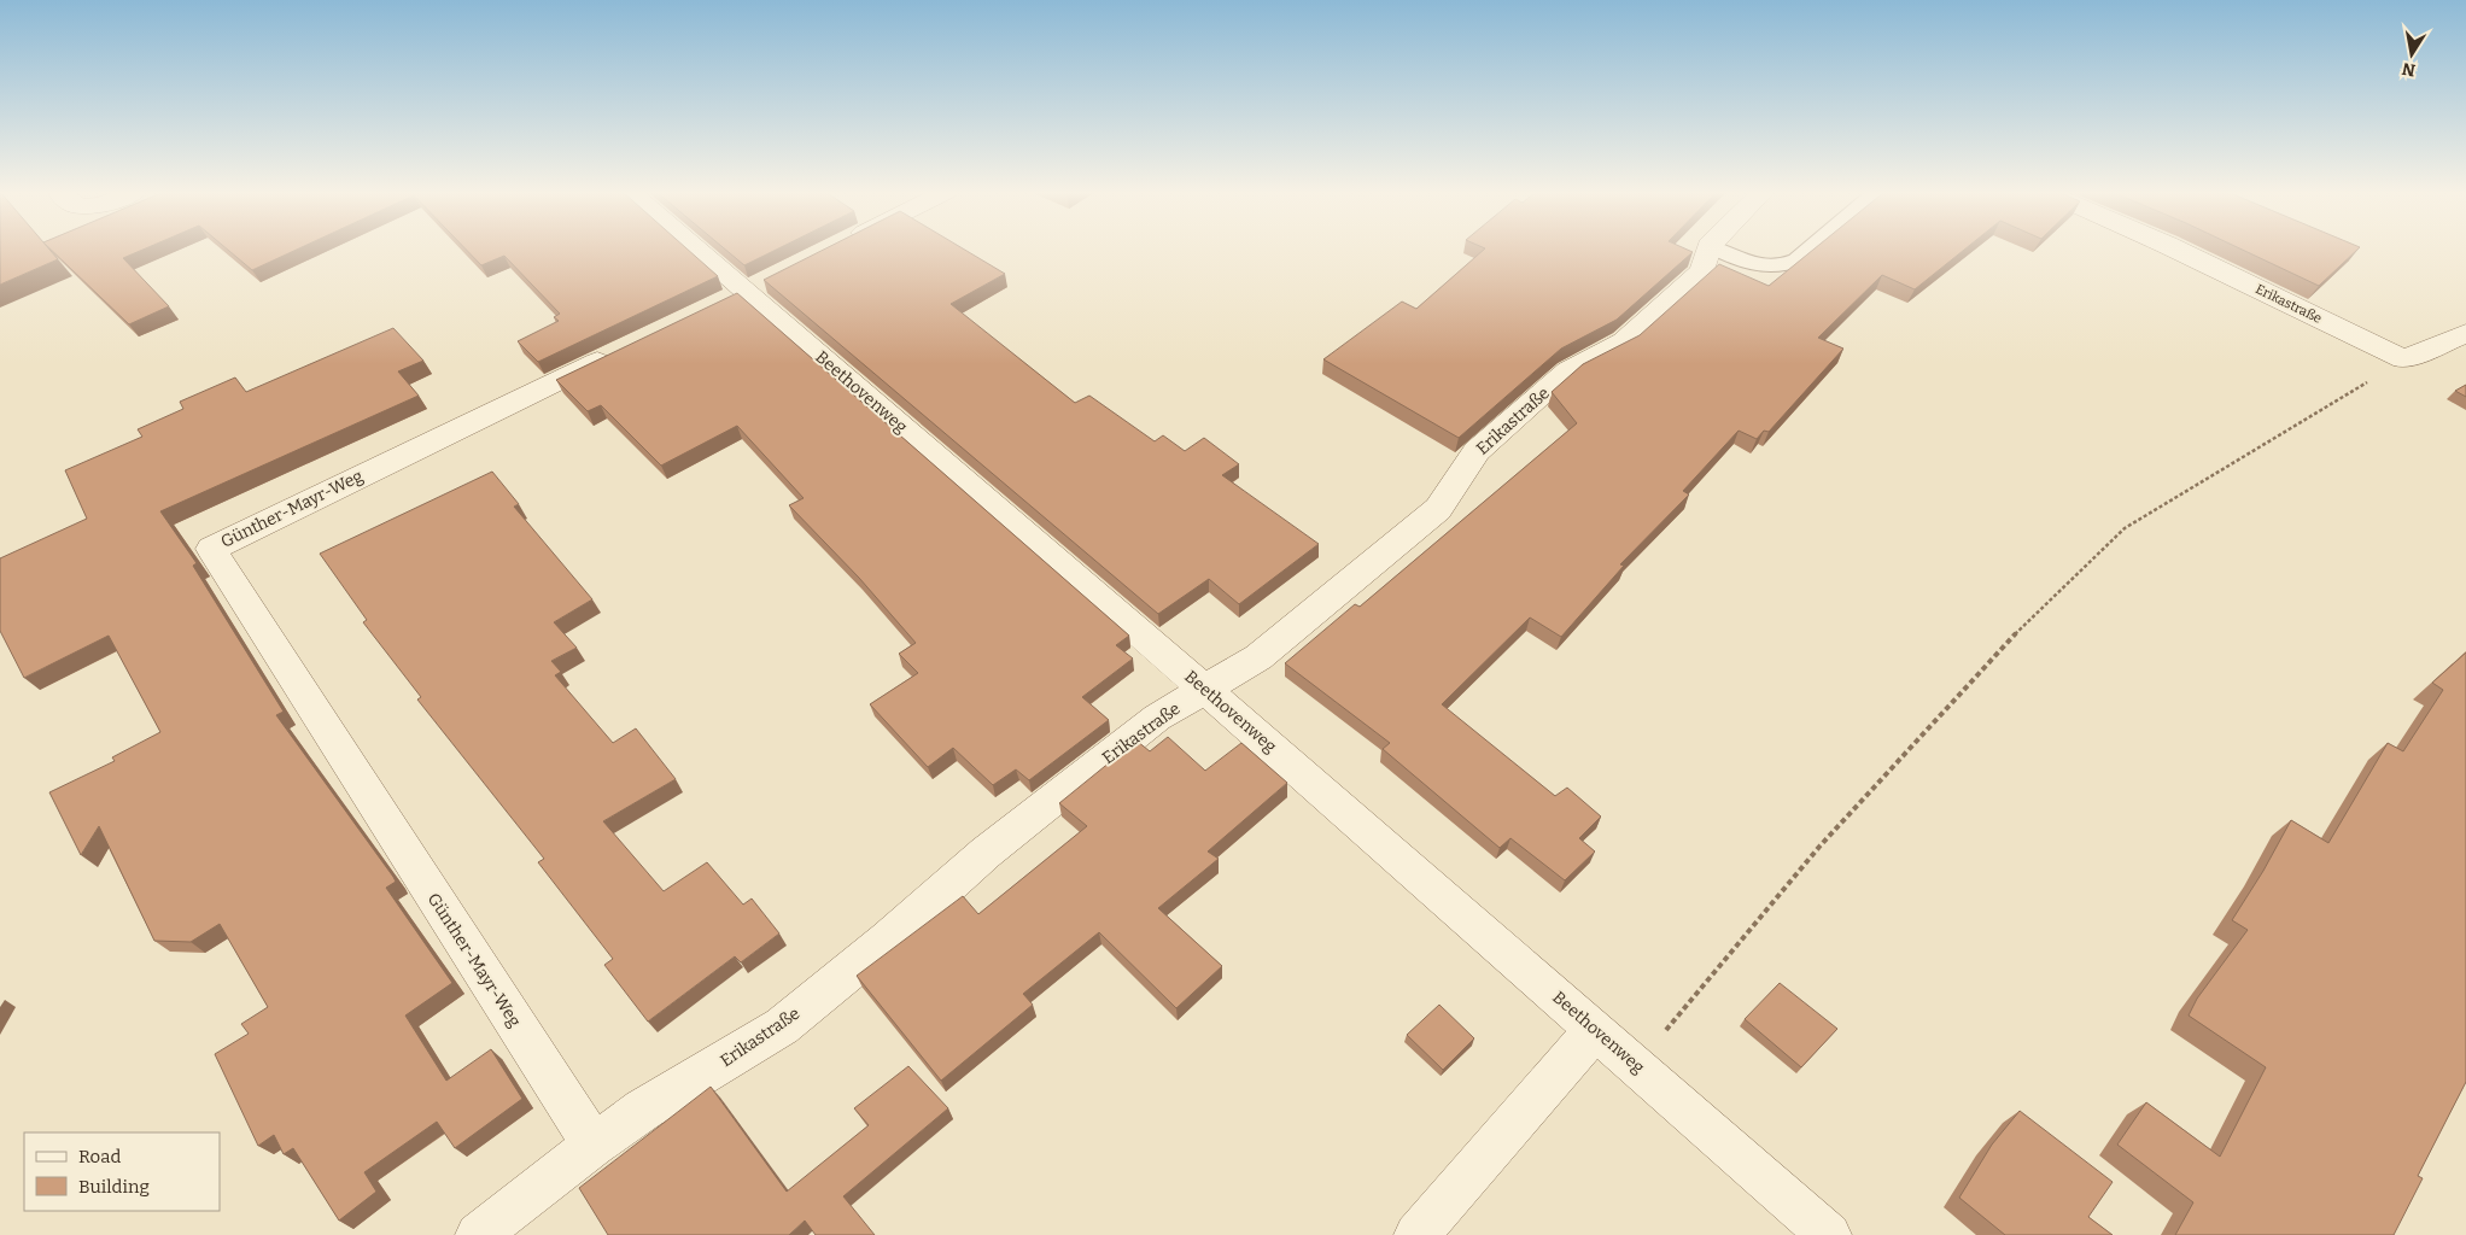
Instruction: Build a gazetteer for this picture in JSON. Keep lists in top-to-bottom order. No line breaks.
{"streets":{"street":["Erikastraße","Beethovenweg","Günther-Mayr-Weg"]},"crossings":[["Erikastraße","Beethovenweg"],["Erikastraße","Günther-Mayr-Weg"]],"legend":["Road","Building"],"north":"bottom"}
